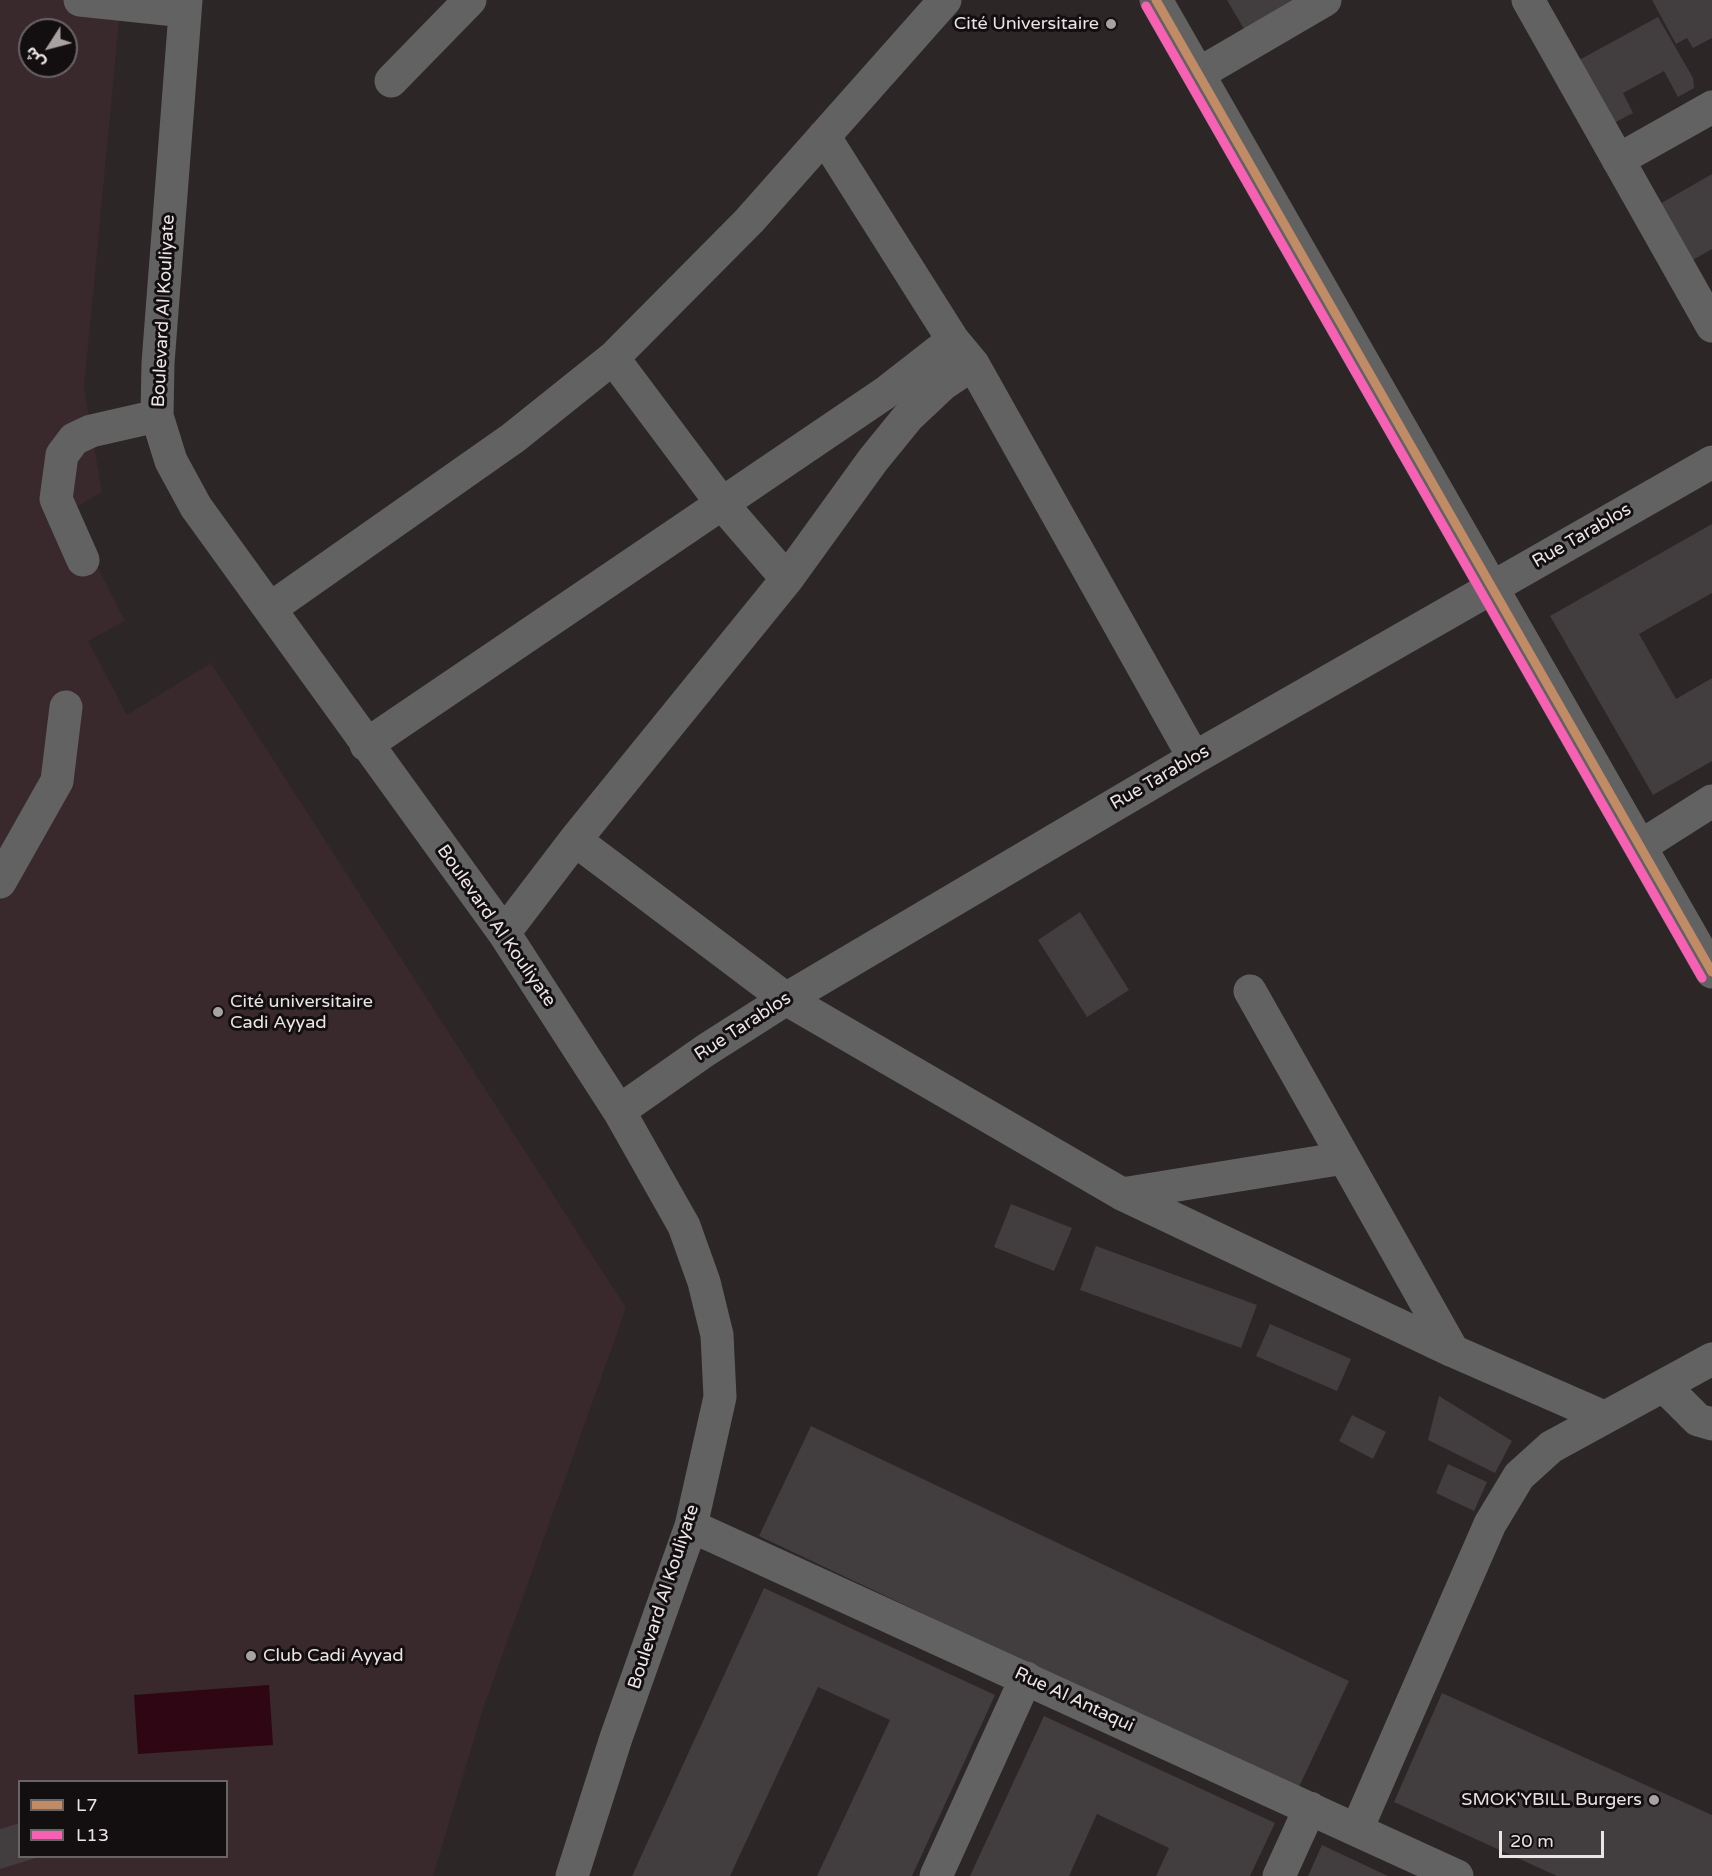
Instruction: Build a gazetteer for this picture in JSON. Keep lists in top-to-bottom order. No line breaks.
{"streets":{"street":["Boulevard Al Kouliyate","Rue Tarablos","Rue Al Antaqui"]},"crossings":[["Boulevard Al Kouliyate","Rue Tarablos"],["Boulevard Al Kouliyate","Rue Al Antaqui"]],"places":["Cité Universitaire","Cité universitaire Cadi Ayyad","Club Cadi Ayyad","SMOK'YBILL Burgers"],"lines":["transit line L7","transit line L13"],"legend":["L7","L13"],"scale_bar":"20 m","north":"bottom left"}
